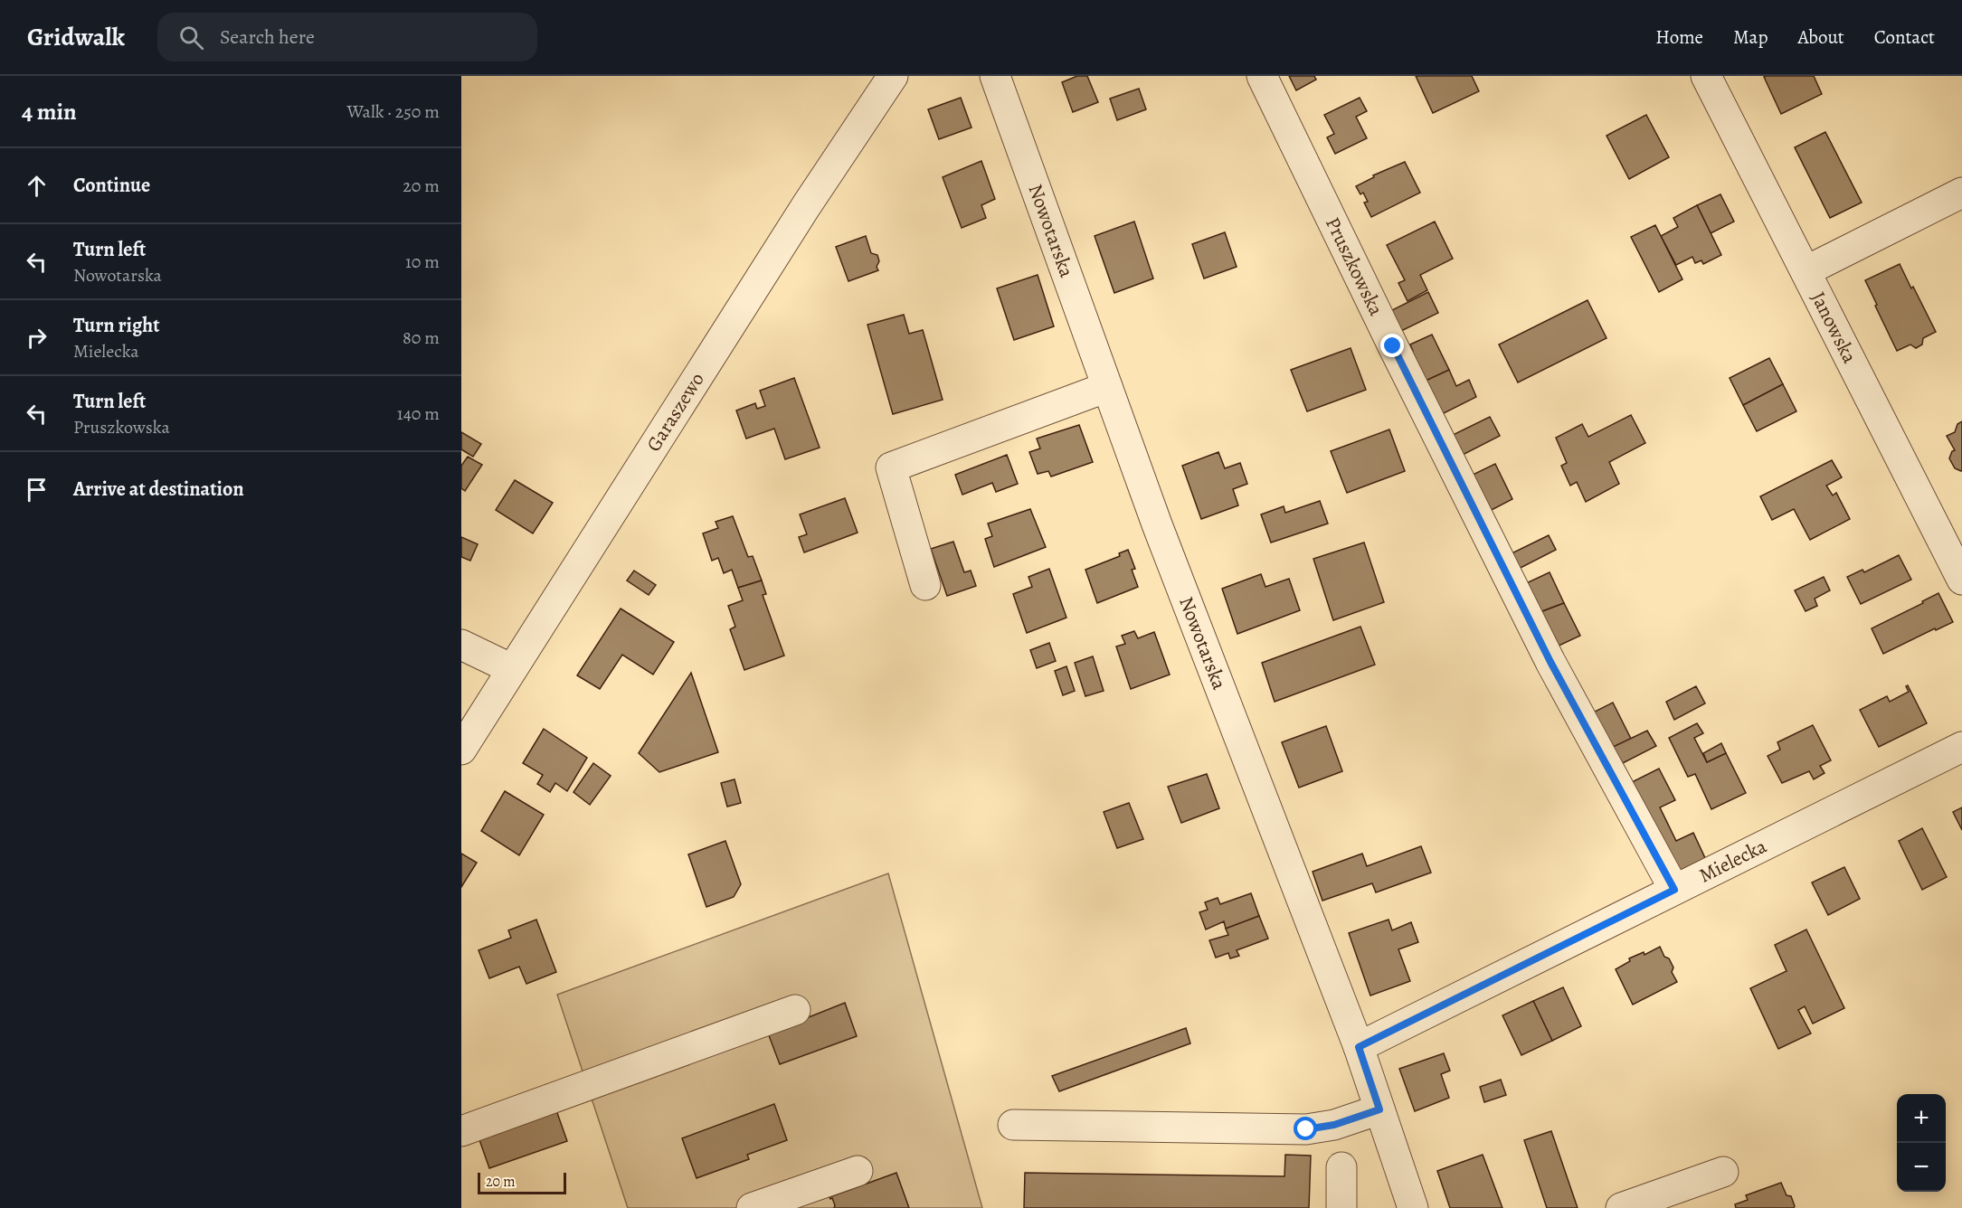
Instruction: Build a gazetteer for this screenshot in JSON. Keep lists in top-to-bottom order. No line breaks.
{"streets":{"street":["Nowotarska","Pruszkowska","Janowska","Garaszewo","Mielecka"]},"crossings":[["Nowotarska","Mielecka"],["Pruszkowska","Mielecka"]],"scale_bar":"20 m","page":{"header":"Gridwalk","search":"Search here","nav":["Home","Map","About","Contact"],"heading":["4 min","Walk · 250 m"],"list":[["Continue","20 m"],["Turn left","Nowotarska","10 m"],["Turn right","Mielecka","80 m"],["Turn left","Pruszkowska","140 m"],"Arrive at destination"],"map_buttons":["+","−"],"scale":"20 m"}}
